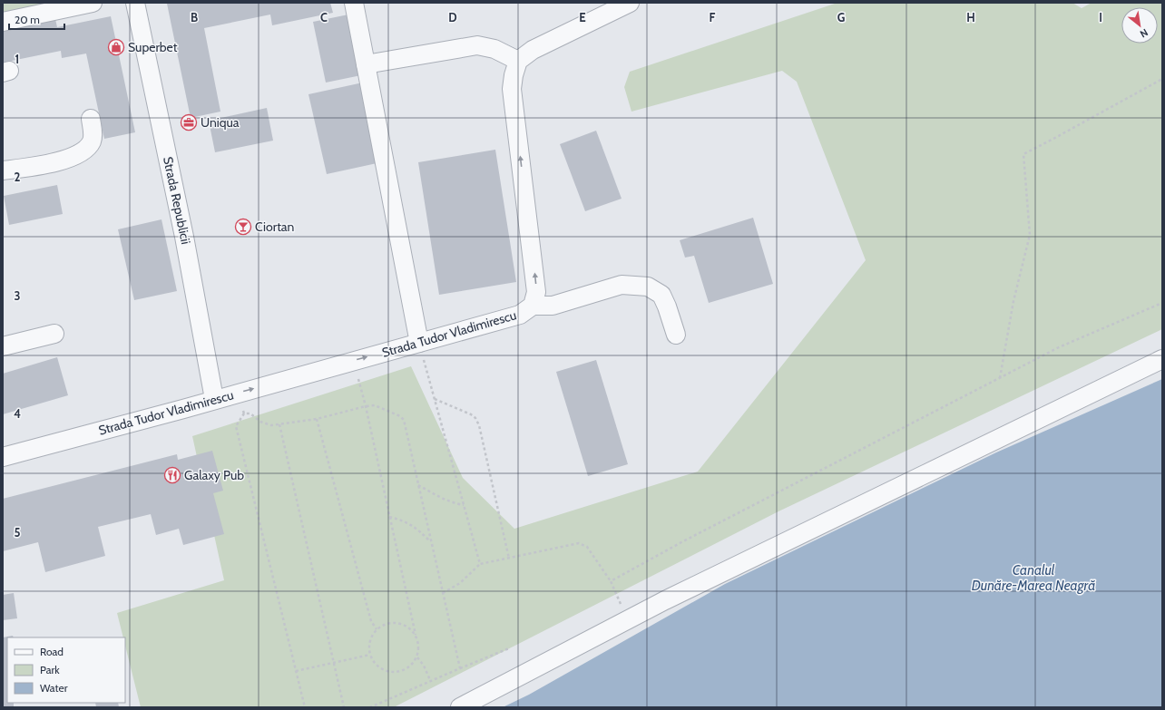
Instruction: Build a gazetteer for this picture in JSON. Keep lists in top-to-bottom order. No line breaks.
{"streets":{"street":["Strada Republicii","Strada Tudor Vladimirescu"]},"crossings":[["Strada Republicii","Strada Tudor Vladimirescu"]],"water":["Canalul Dunăre-Marea Neagră"],"places":{"shop":["Superbet"],"office":["Uniqua"],"bar":["Ciortan"],"restaurant":["Galaxy Pub"]},"legend":["Road","Park","Water"],"scale_bar":"20 m","north":"bottom right","grid":{"columns":["B","C","D","E","F","G","H","I"],"rows":["1","2","3","4","5"]}}
